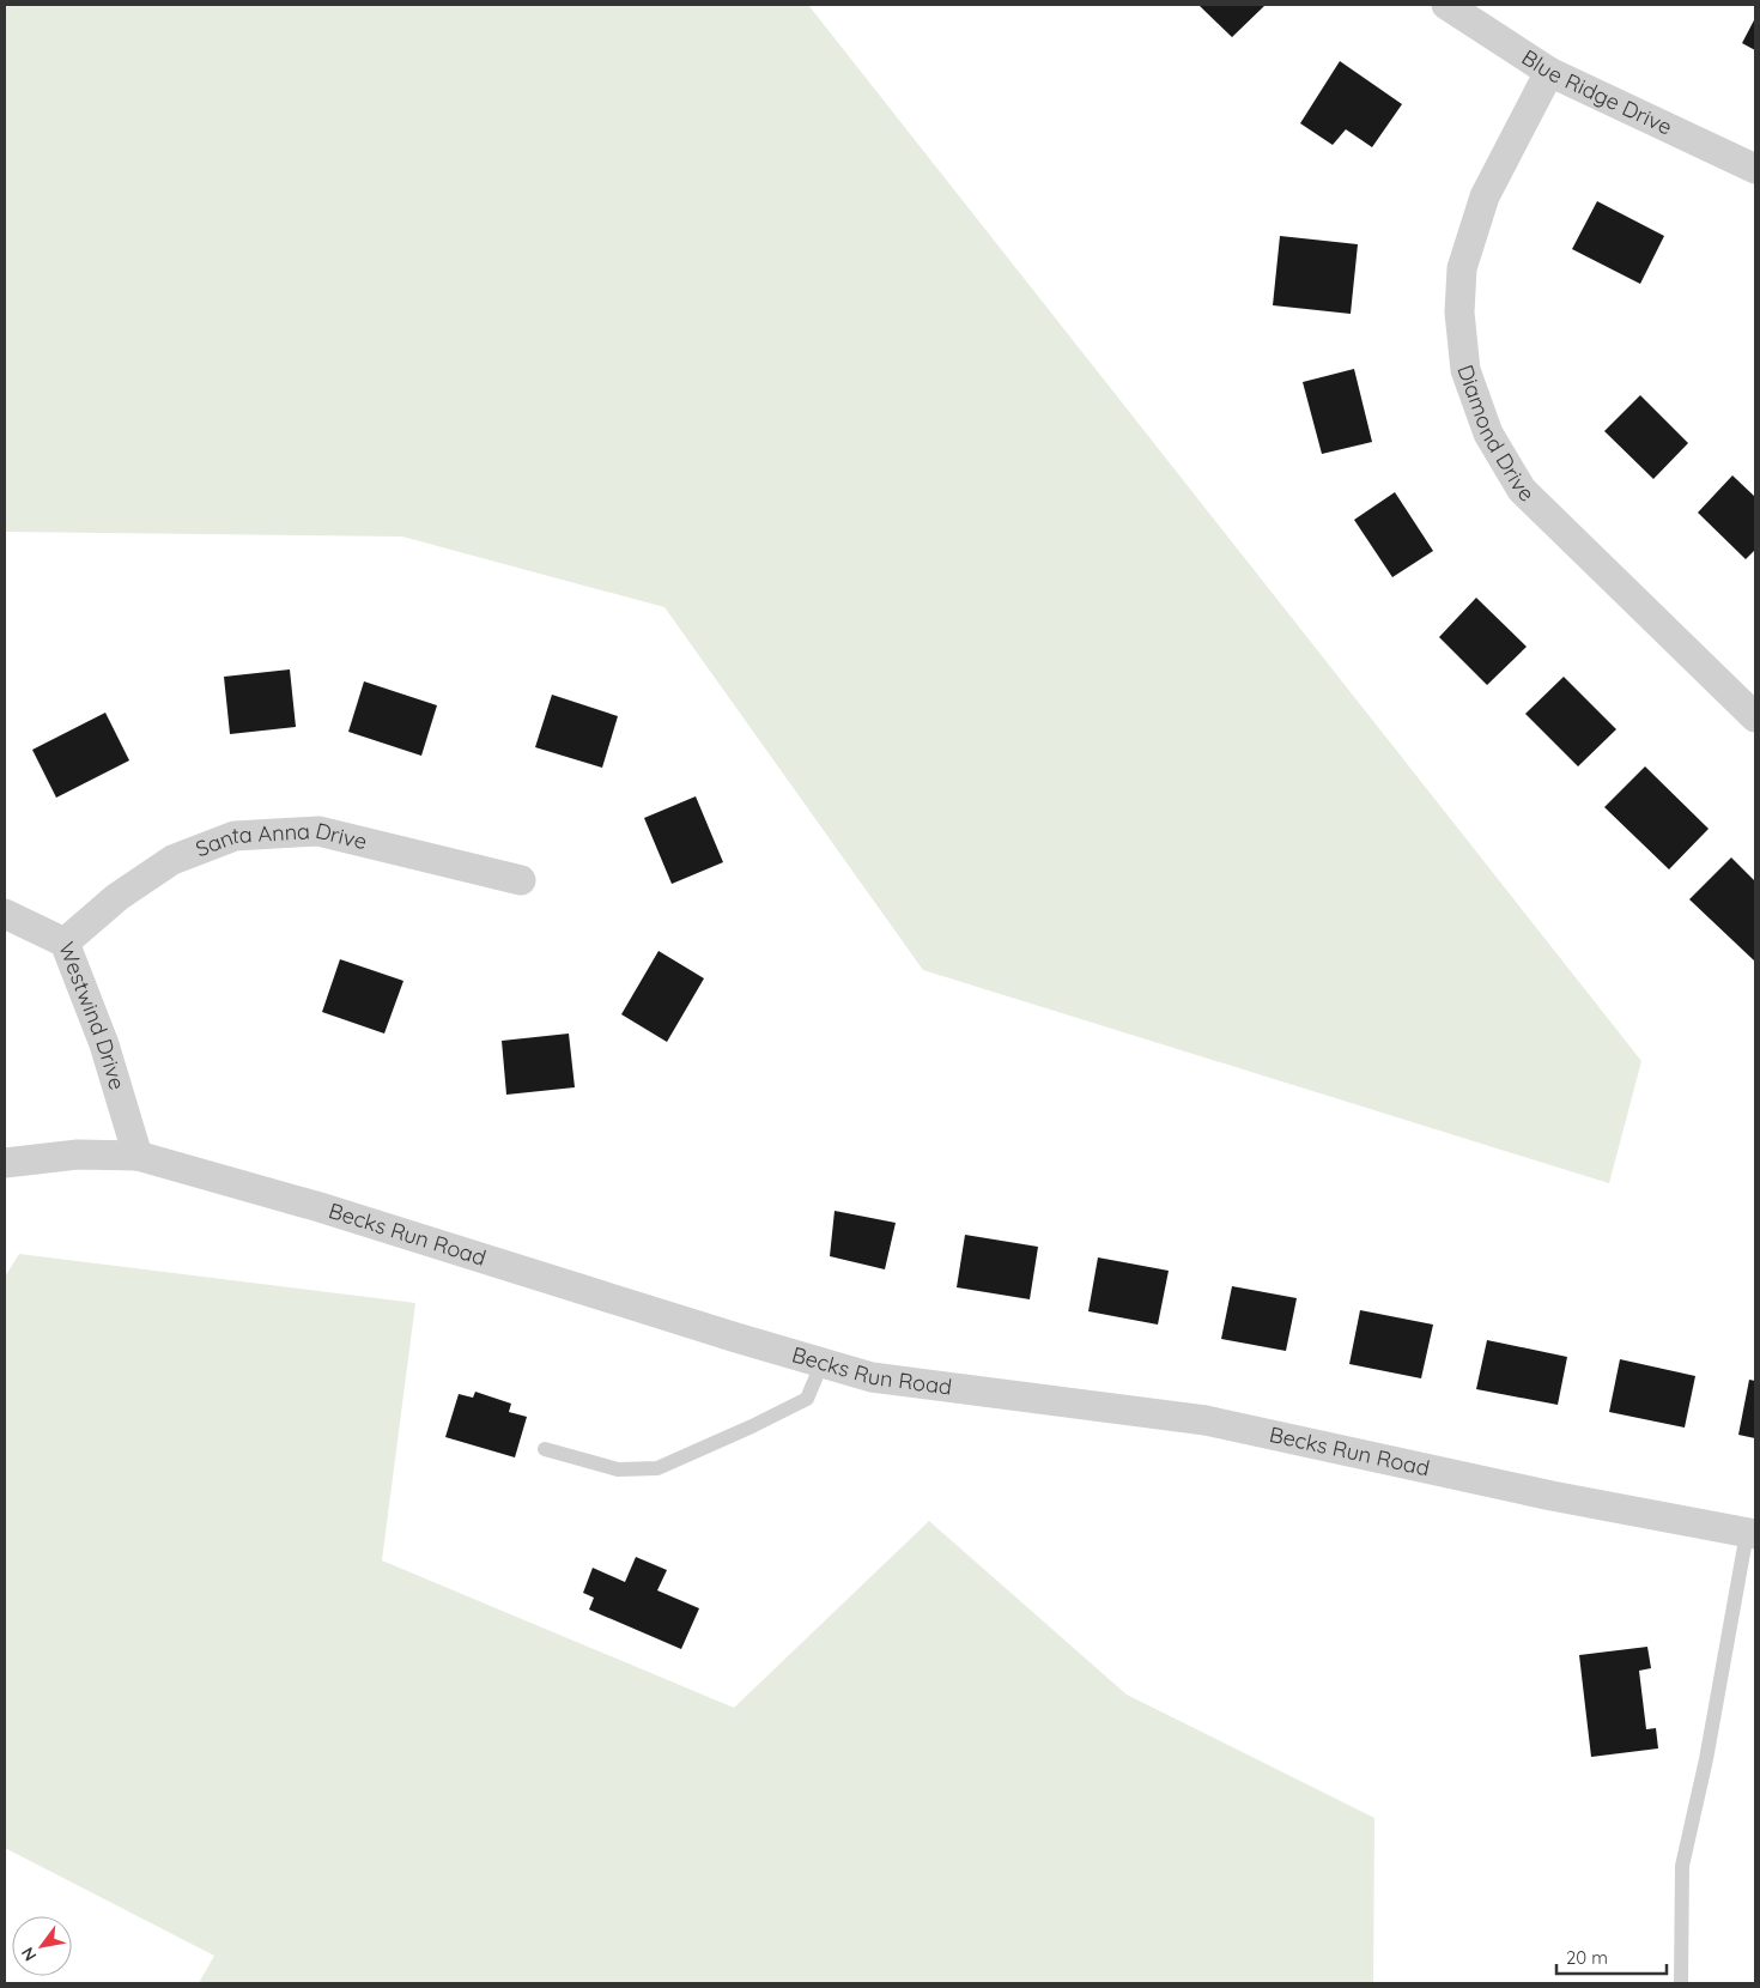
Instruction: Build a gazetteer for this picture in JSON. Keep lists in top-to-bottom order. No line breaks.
{"streets":{"street":["Blue Ridge Drive","Diamond Drive","Santa Anna Drive","Westwind Drive","Becks Run Road"]},"crossings":[["Blue Ridge Drive","Diamond Drive"],["Santa Anna Drive","Westwind Drive"],["Westwind Drive","Becks Run Road"]],"scale_bar":"20 m","north":"bottom left"}
